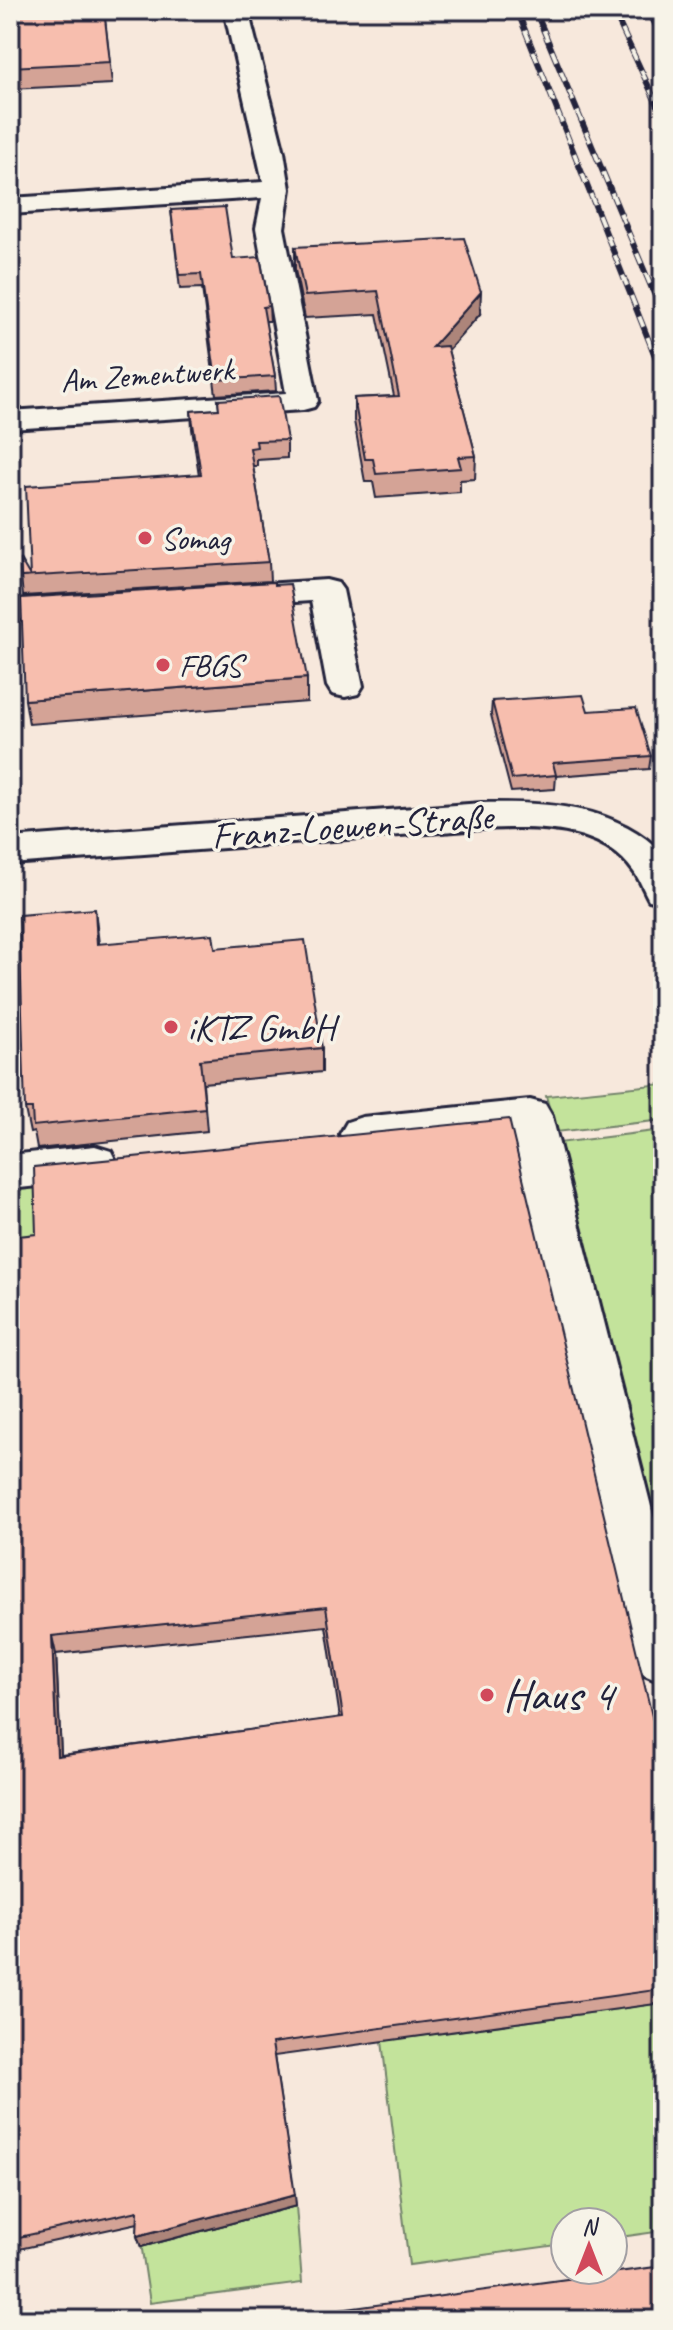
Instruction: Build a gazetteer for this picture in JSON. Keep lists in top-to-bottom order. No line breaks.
{"streets":{"street":["Am Zementwerk","Franz-Loewen-Straße"]},"places":["Somag","FBGS","iKTZ GmbH","Haus 4"],"north":"top"}
